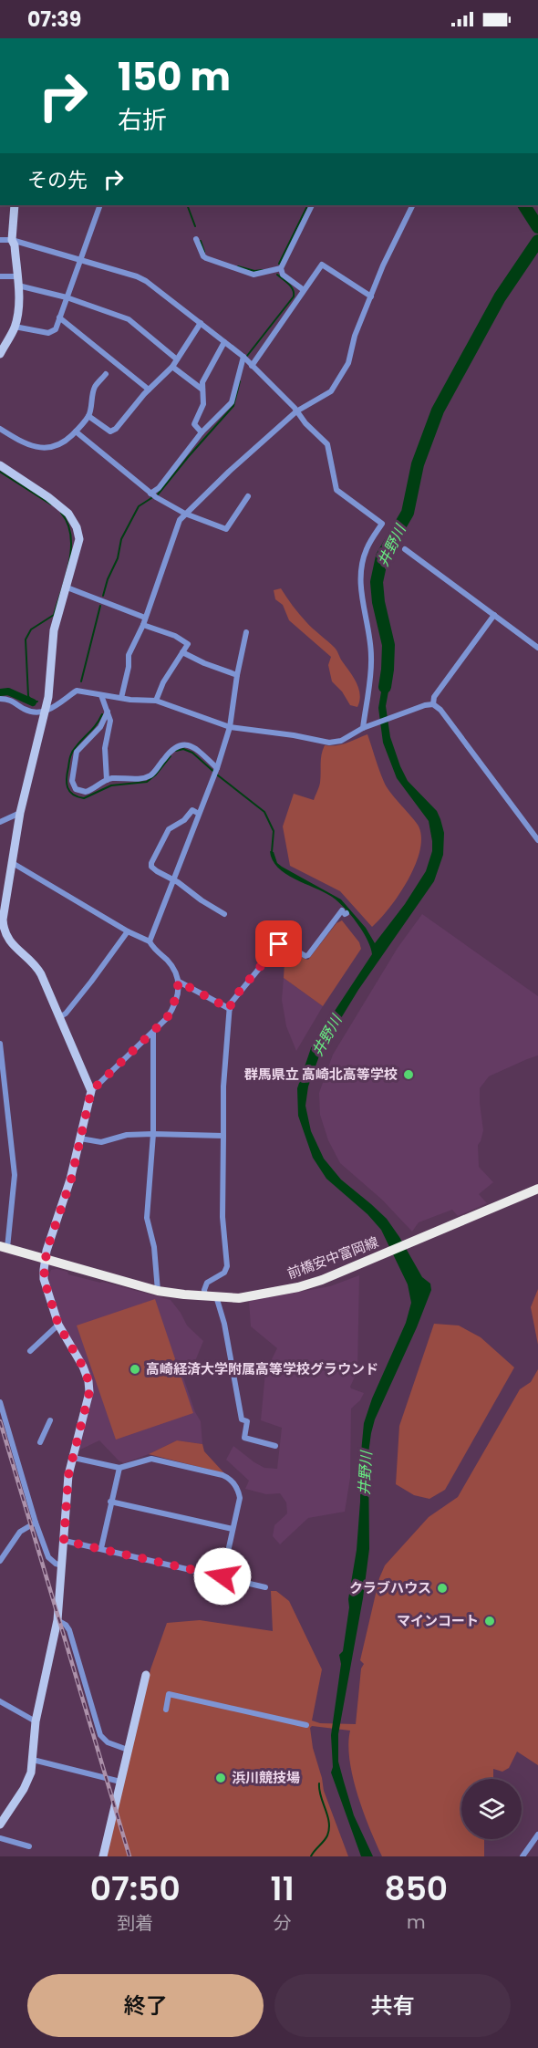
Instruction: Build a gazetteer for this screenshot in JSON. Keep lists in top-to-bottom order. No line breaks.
{"streets":{"main road":["前橋安中富岡線"]},"water":["井野川"],"places":["群馬県立 高崎北高等学校","高崎経済大学附属高等学校グラウンド","クラブハウス","マインコート","浜川競技場"],"page":{"status":"07:39","turn":["150 m","右折"],"then":"その先","eta":["07:50","到着","11","分","850","m"],"buttons":["終了","共有"]}}
